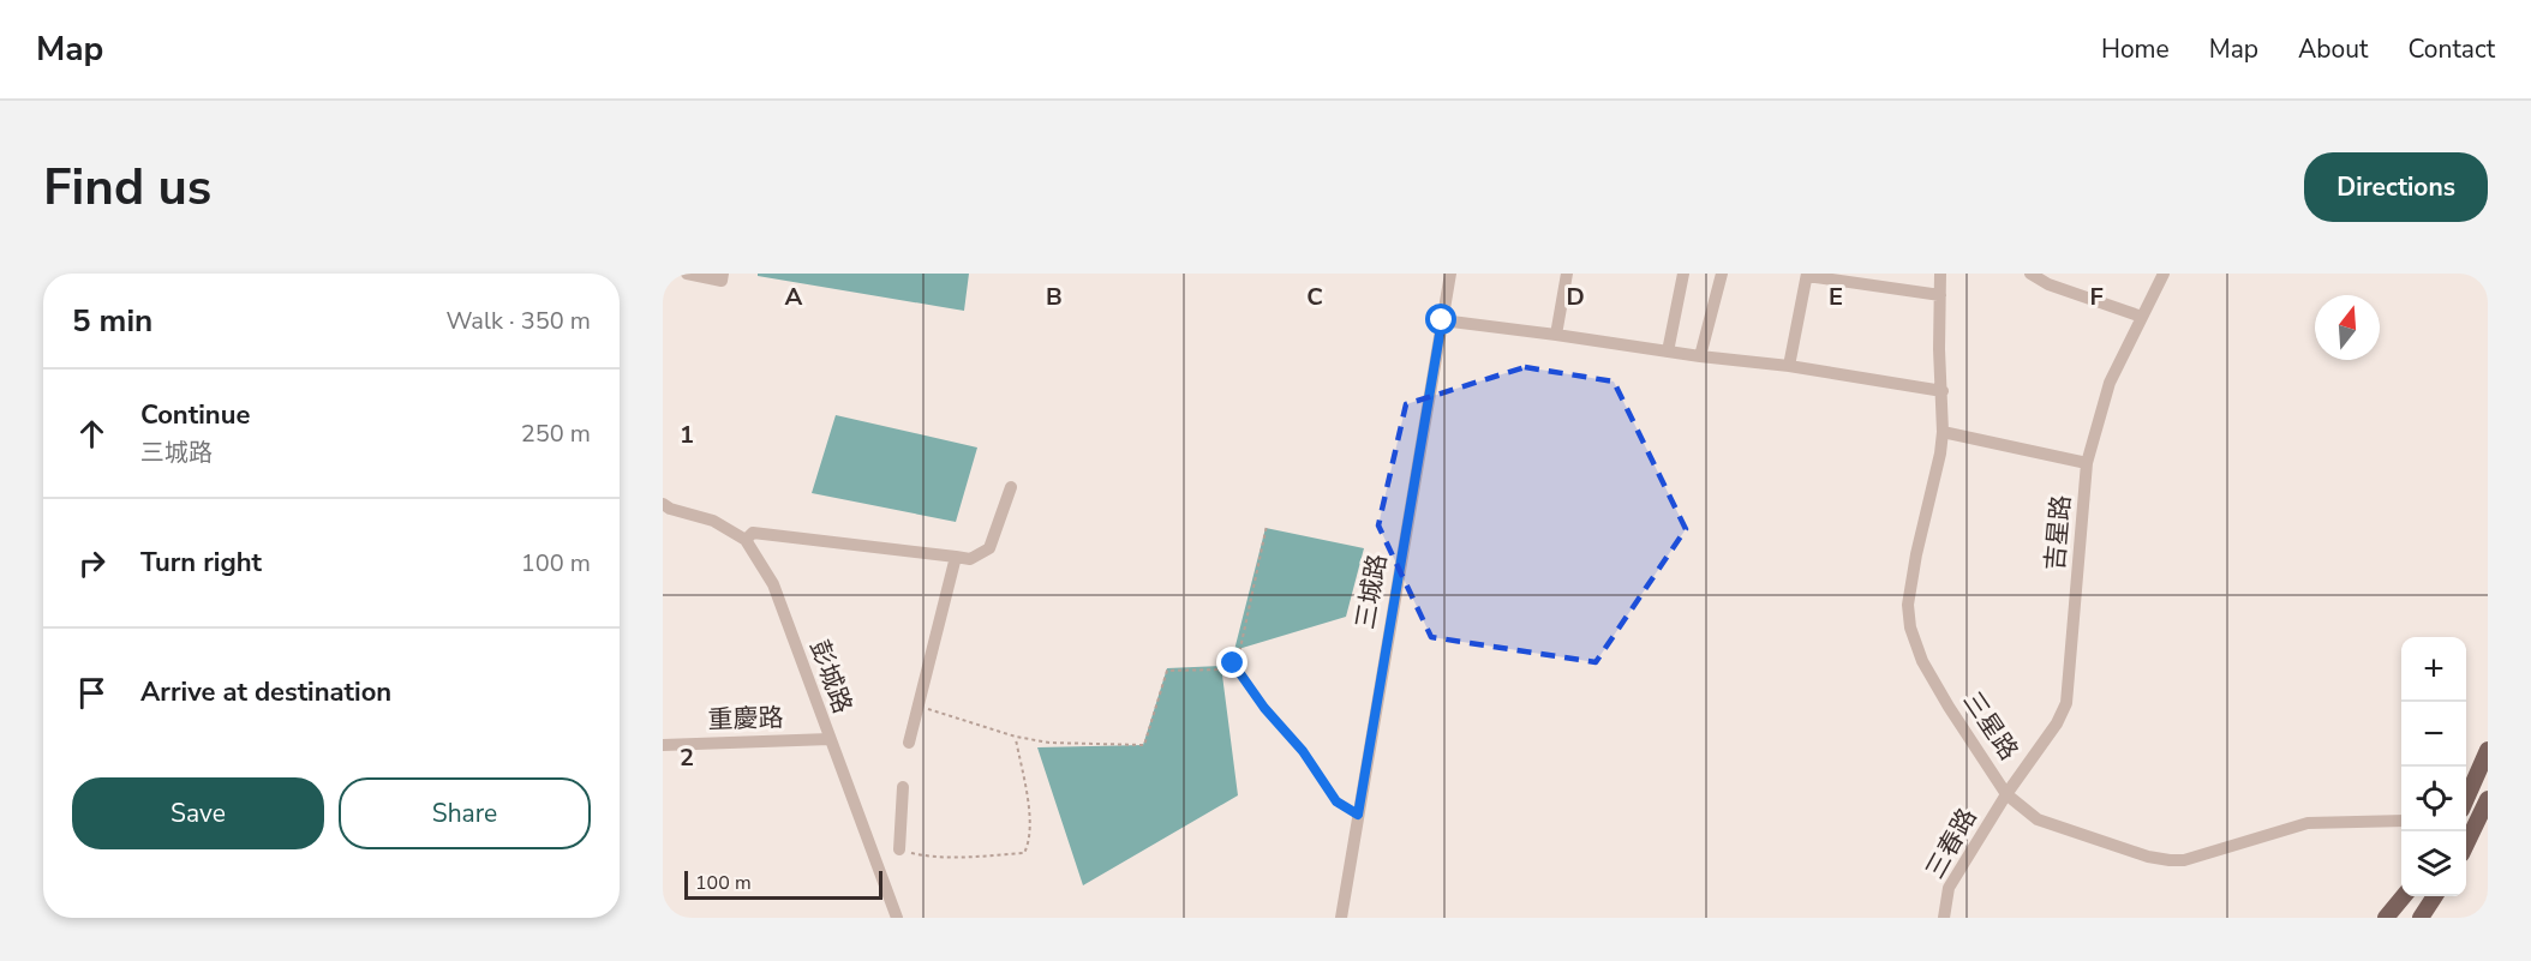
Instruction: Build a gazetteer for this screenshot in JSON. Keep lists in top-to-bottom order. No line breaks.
{"streets":{"street":["吉星路","三城路","彭城路","重慶路","三星路","三春路"]},"crossings":[["吉星路","三星路"],["吉星路","三春路"],["彭城路","重慶路"],["三星路","三春路"]],"scale_bar":"100 m","north":"top","page":{"header":"Map","nav":["Home","Map","About","Contact"],"buttons":["Directions",["Save","Share"]],"title":"Find us","heading":["5 min","Walk · 350 m"],"list":[["Continue","三城路","250 m"],["Turn right","100 m"],"Arrive at destination"],"map_buttons":["+","−"],"scale":"100 m"},"grid":{"columns":["A","B","C","D","E","F"],"rows":["1","2"]}}
